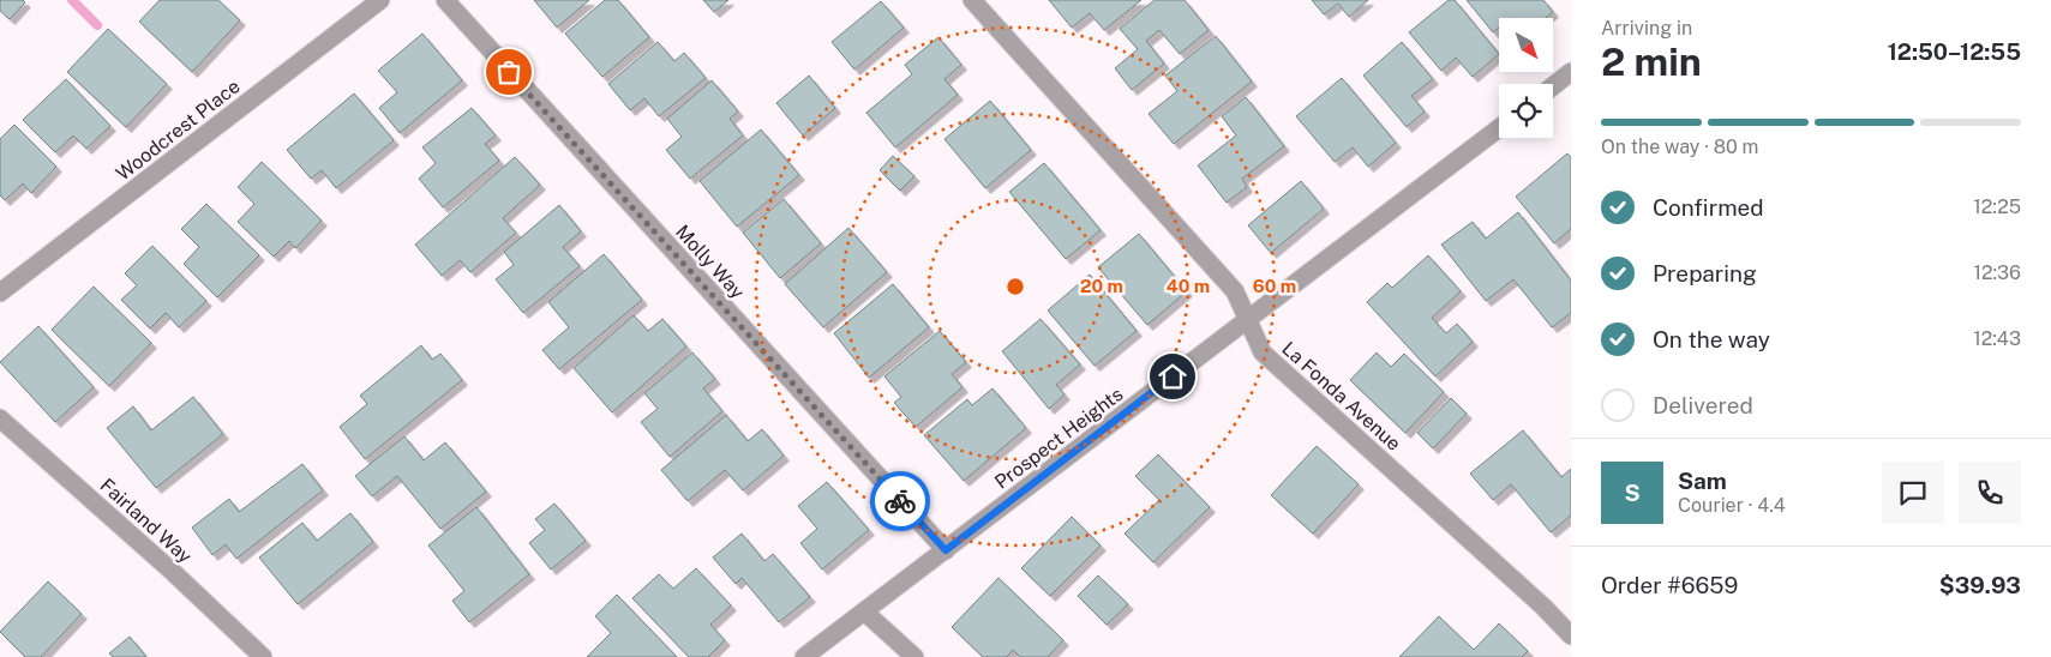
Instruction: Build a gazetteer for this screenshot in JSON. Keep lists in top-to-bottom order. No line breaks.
{"streets":{"street":["Woodcrest Place","Molly Way","La Fonda Avenue","Prospect Heights","Fairland Way"]},"crossings":[["Molly Way","Prospect Heights"],["La Fonda Avenue","Prospect Heights"]],"north":"bottom right","page":{"heading":["2 min","Arriving in","12:50–12:55"],"panel":["Sam","Courier · 4.4","Order #6659","$39.93"],"bar":"On the way · 80 m","list":[["Confirmed","12:25"],["Preparing","12:36"],["On the way","12:43"],"Delivered"],"round":"S"},"rings":["20 m","40 m","60 m"]}
